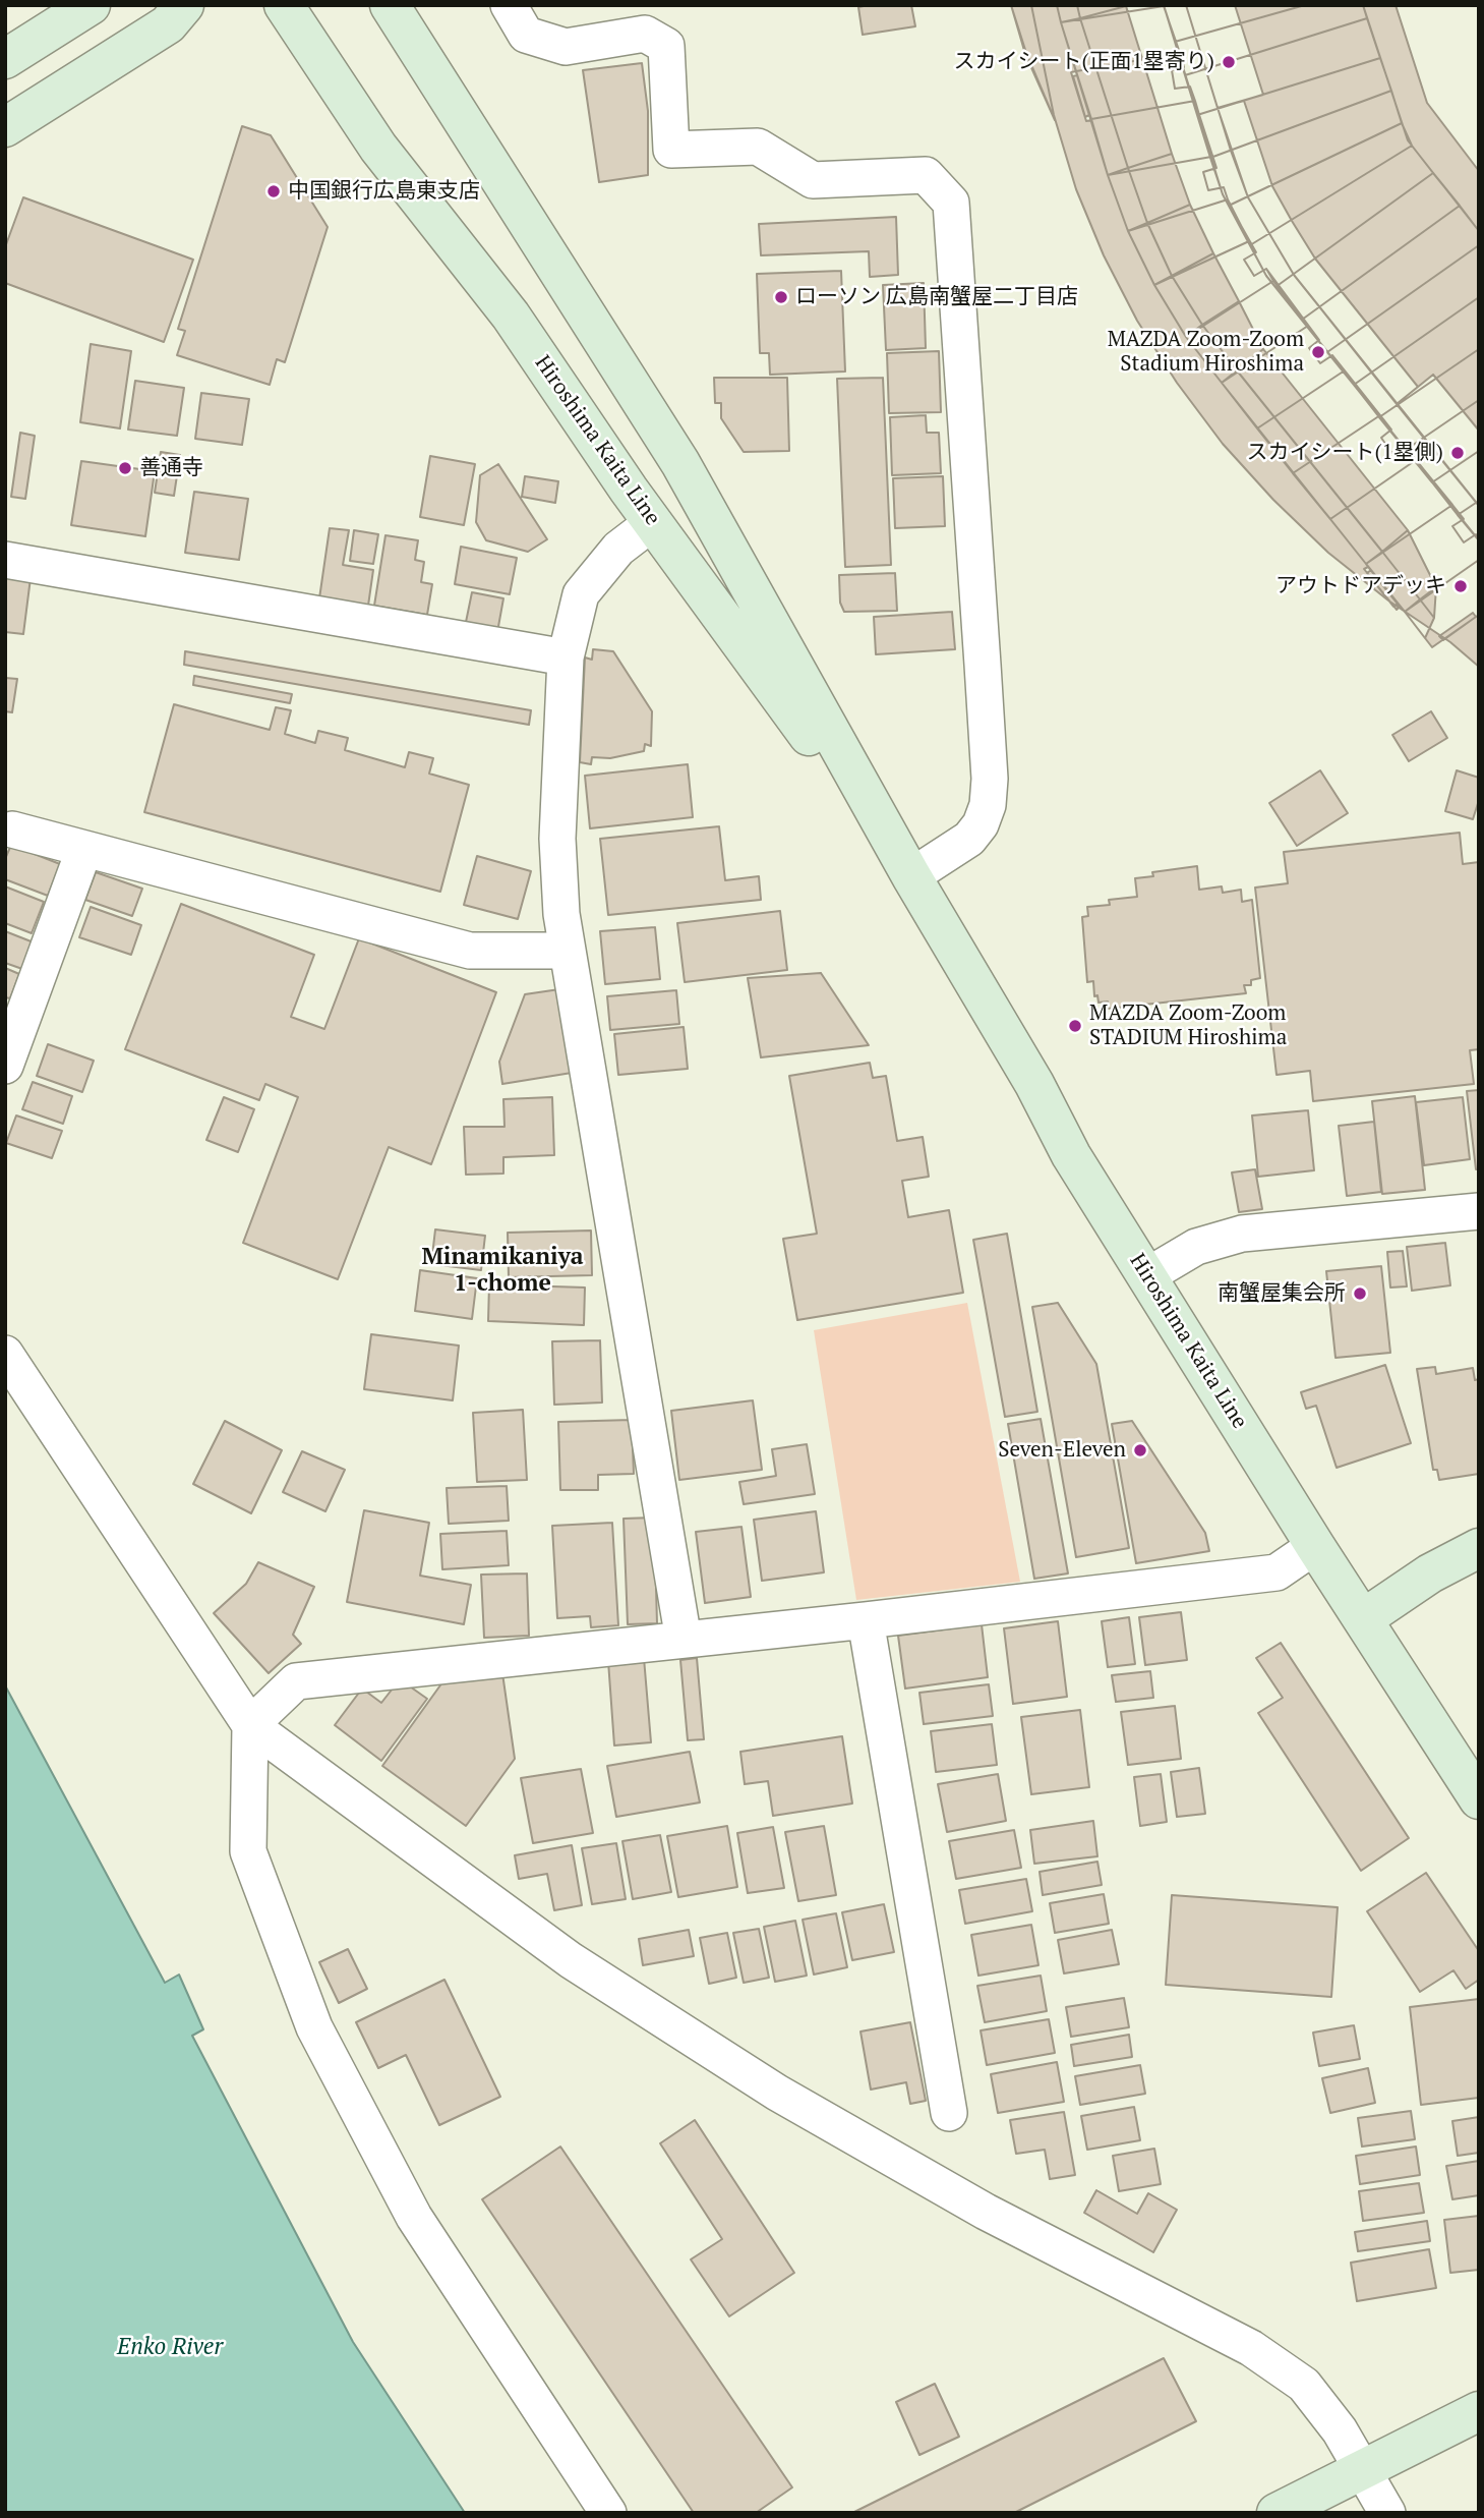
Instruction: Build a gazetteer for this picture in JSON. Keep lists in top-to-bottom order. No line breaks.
{"streets":{"main road":["Hiroshima Kaita Line"]},"districts":["Minamikaniya 1-chome"],"water":["Enko River"],"places":["スカイシート(正面1塁寄り)","中国銀行広島東支店","ローソン 広島南蟹屋二丁目店","MAZDA Zoom-Zoom Stadium Hiroshima","スカイシート(1塁側)","善通寺","アウトドアデッキ","MAZDA Zoom-Zoom STADIUM Hiroshima","南蟹屋集会所","Seven-Eleven"]}
